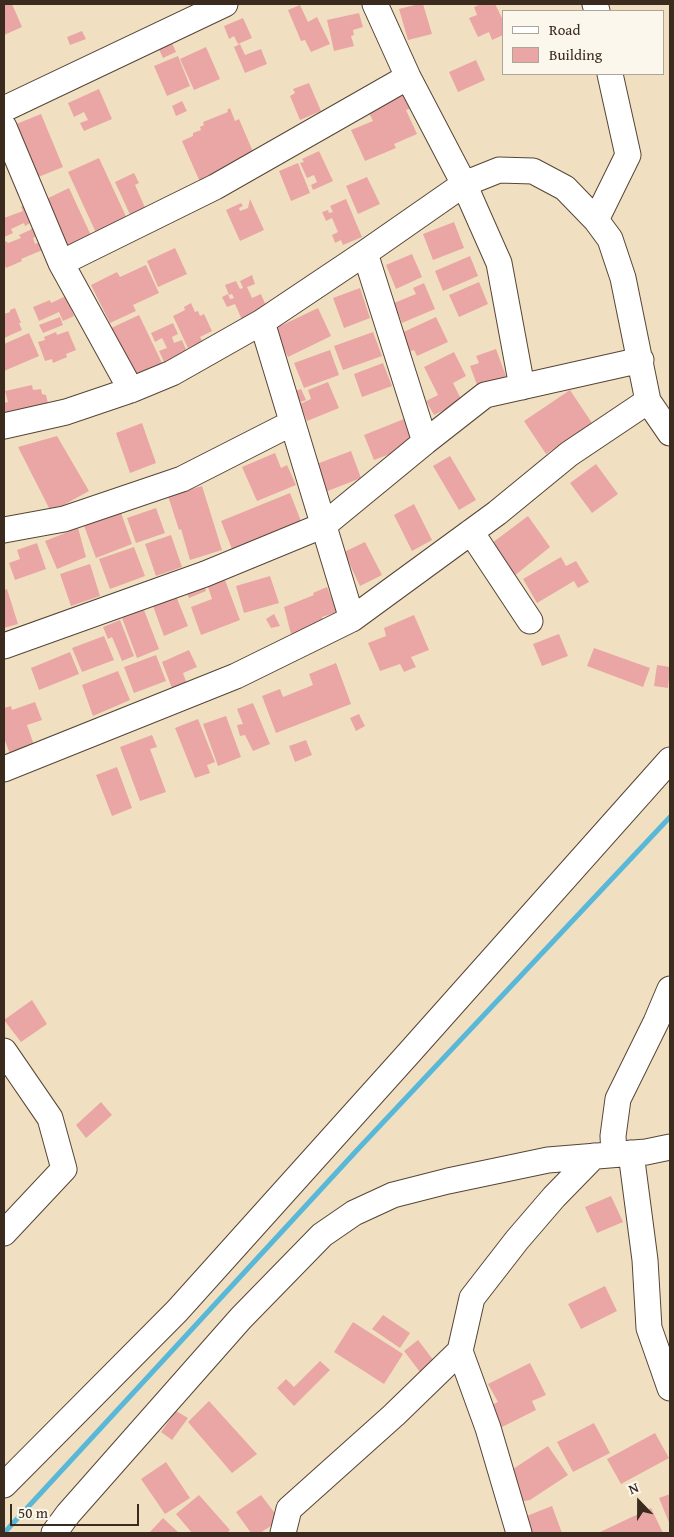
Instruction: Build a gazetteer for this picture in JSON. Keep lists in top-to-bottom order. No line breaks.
{"legend":["Road","Building"],"scale_bar":"50 m","north":"top"}
